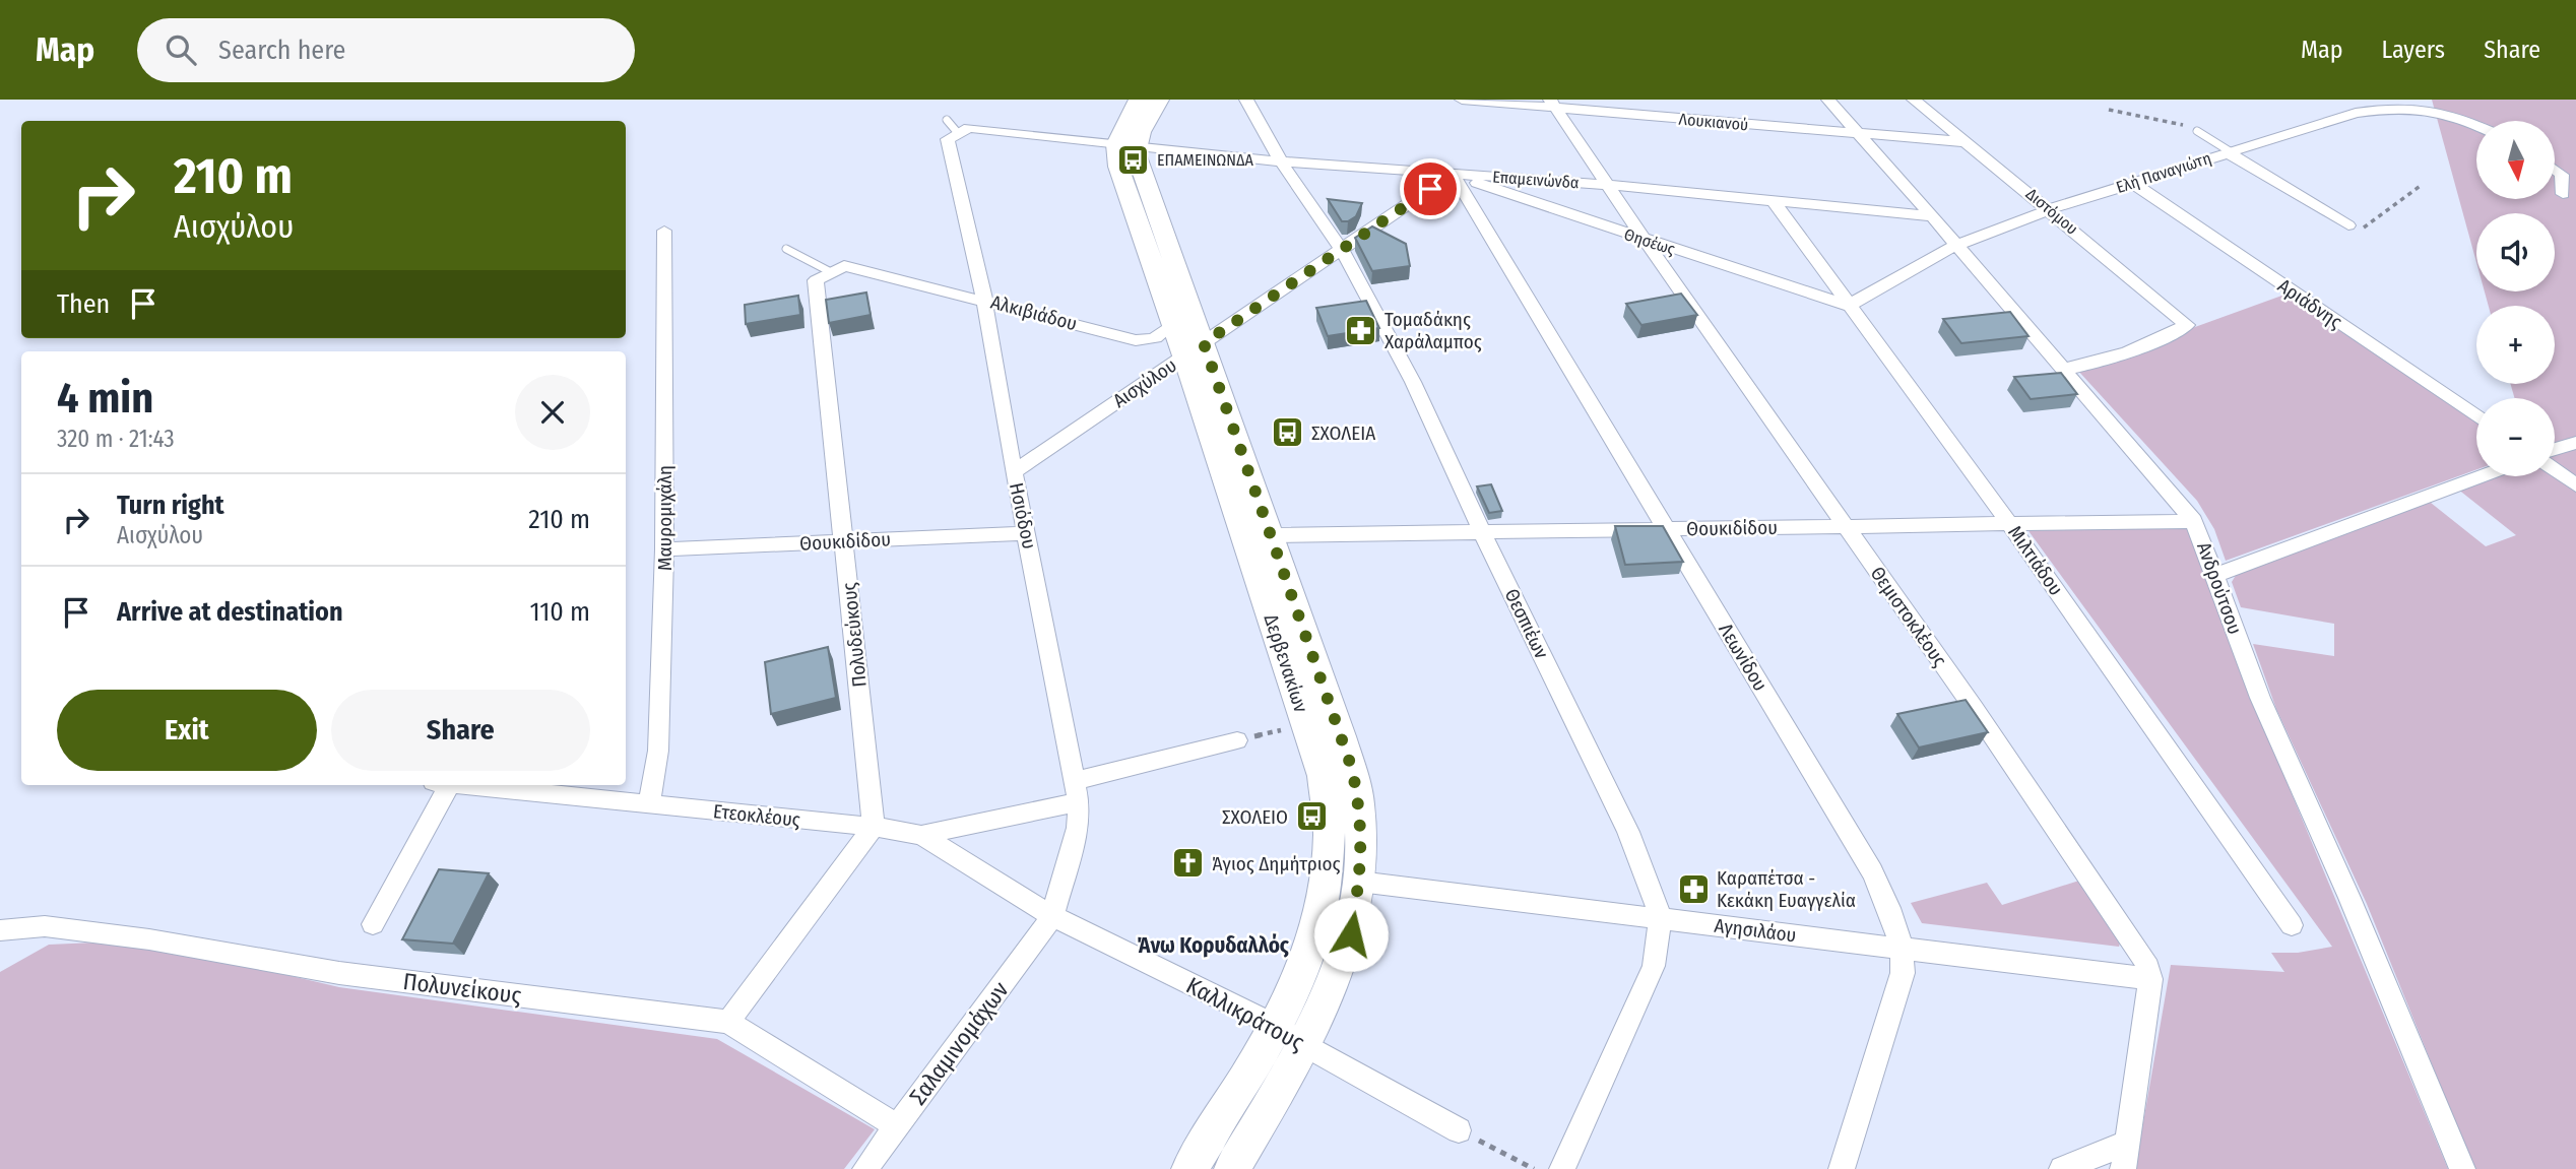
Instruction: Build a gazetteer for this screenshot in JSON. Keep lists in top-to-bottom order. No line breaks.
{"streets":{"street":["Λουκιανού","Ελή Παναγιώτη","Επαμεινώνδα","Διστόμου","Θησέως","Αριάδνης","Αλκιβιάδου","Αισχύλου","Ησιόδου","Μαυρομιχάλη","Θουκιδίδου","Μιλτιάδου","Ανδρούτσου","Θεμιστοκλέους","Θεσπιέων","Πολυδεύκους","Λεωνίδου","Δερβενακίων","Ετεοκλέους","Αγησιλάου","Πολυνείκους","Καλλικράτους","Σαλαμινομάχων"]},"crossings":[["Λουκιανού","Διστόμου"],["Λουκιανού","Ανδρούτσου"],["Λουκιανού","Θεμιστοκλέους"],["Ελή Παναγιώτη","Διστόμου"],["Ελή Παναγιώτη","Θησέως"],["Ελή Παναγιώτη","Αριάδνης"],["Ελή Παναγιώτη","Μιλτιάδου"],["Ελή Παναγιώτη","Ανδρούτσου"],["Επαμεινώνδα","Θησέως"],["Επαμεινώνδα","Αισχύλου"],["Επαμεινώνδα","Ησιόδου"],["Επαμεινώνδα","Μιλτιάδου"],["Επαμεινώνδα","Ανδρούτσου"],["Επαμεινώνδα","Θεμιστοκλέους"],["Επαμεινώνδα","Θεσπιέων"],["Επαμεινώνδα","Λεωνίδου"],["Επαμεινώνδα","Δερβενακίων"],["Διστόμου","Ανδρούτσου"],["Θησέως","Αισχύλου"],["Θησέως","Μιλτιάδου"],["Θησέως","Θεμιστοκλέους"],["Θησέως","Λεωνίδου"],["Αλκιβιάδου","Ησιόδου"],["Αλκιβιάδου","Πολυδεύκους"],["Αλκιβιάδου","Δερβενακίων"],["Αισχύλου","Ησιόδου"],["Αισχύλου","Θεσπιέων"],["Αισχύλου","Λεωνίδου"],["Αισχύλου","Δερβενακίων"],["Ησιόδου","Θουκιδίδου"],["Ησιόδου","Ετεοκλέους"],["Ησιόδου","Καλλικράτους"],["Ησιόδου","Σαλαμινομάχων"],["Μαυρομιχάλη","Θουκιδίδου"],["Μαυρομιχάλη","Ετεοκλέους"],["Θουκιδίδου","Μιλτιάδου"],["Θουκιδίδου","Ανδρούτσου"],["Θουκιδίδου","Θεμιστοκλέους"],["Θουκιδίδου","Θεσπιέων"],["Θουκιδίδου","Πολυδεύκους"],["Θουκιδίδου","Λεωνίδου"],["Θουκιδίδου","Δερβενακίων"],["Θεμιστοκλέους","Αγησιλάου"],["Θεσπιέων","Αγησιλάου"],["Πολυδεύκους","Ετεοκλέους"],["Λεωνίδου","Αγησιλάου"],["Δερβενακίων","Αγησιλάου"],["Δερβενακίων","Καλλικράτους"],["Ετεοκλέους","Καλλικράτους"],["Πολυνείκους","Σαλαμινομάχων"],["Καλλικράτους","Σαλαμινομάχων"]],"districts":["Άνω Κορυδαλλός"],"places":{"bus stop":["ΕΠΑΜΕΙΝΩΝΔΑ","ΣΧΟΛΕΙΑ","ΣΧΟΛΕΙΟ"],"pharmacy":["Τομαδάκης Χαράλαμπος","Καραπέτσα - Κεκάκη Ευαγγελία"],"church":["Άγιος Δημήτριος"]},"north":"bottom","page":{"header":"Map","search":"Search here","nav":["Map","Layers","Share"],"map_buttons":["+","−"],"turn":["210 m","Αισχύλου"],"then":"Then","heading":["4 min","320 m · 21:43"],"list":[{"name":"Turn right","note":"Αισχύλου","value":"210 m"},{"name":"Arrive at destination","value":"110 m"}],"buttons":["Exit","Share"]}}
